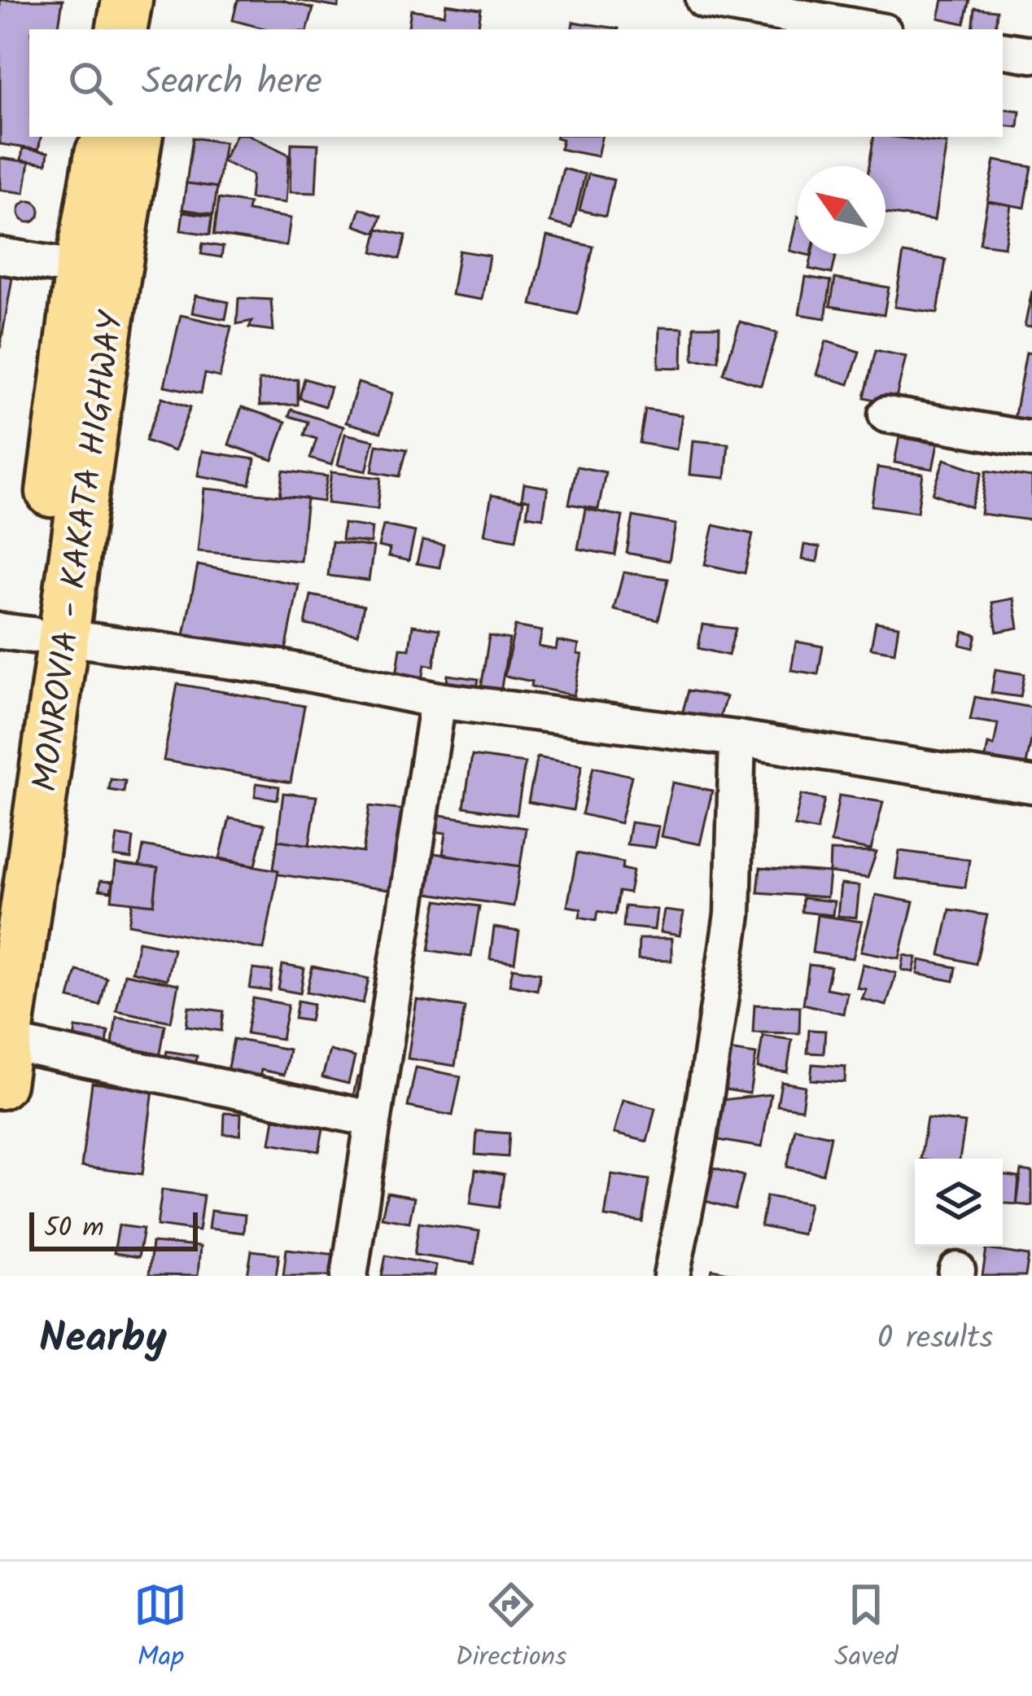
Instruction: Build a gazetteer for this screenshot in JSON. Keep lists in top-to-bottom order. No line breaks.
{"streets":{"highway":["MONROVIA - KAKATA HIGHWAY"]},"scale_bar":"50 m","north":"top left","page":{"search":"Search here","scale":"50 m","heading":["Nearby","0 results"],"nav":["Map","Directions","Saved"]}}
